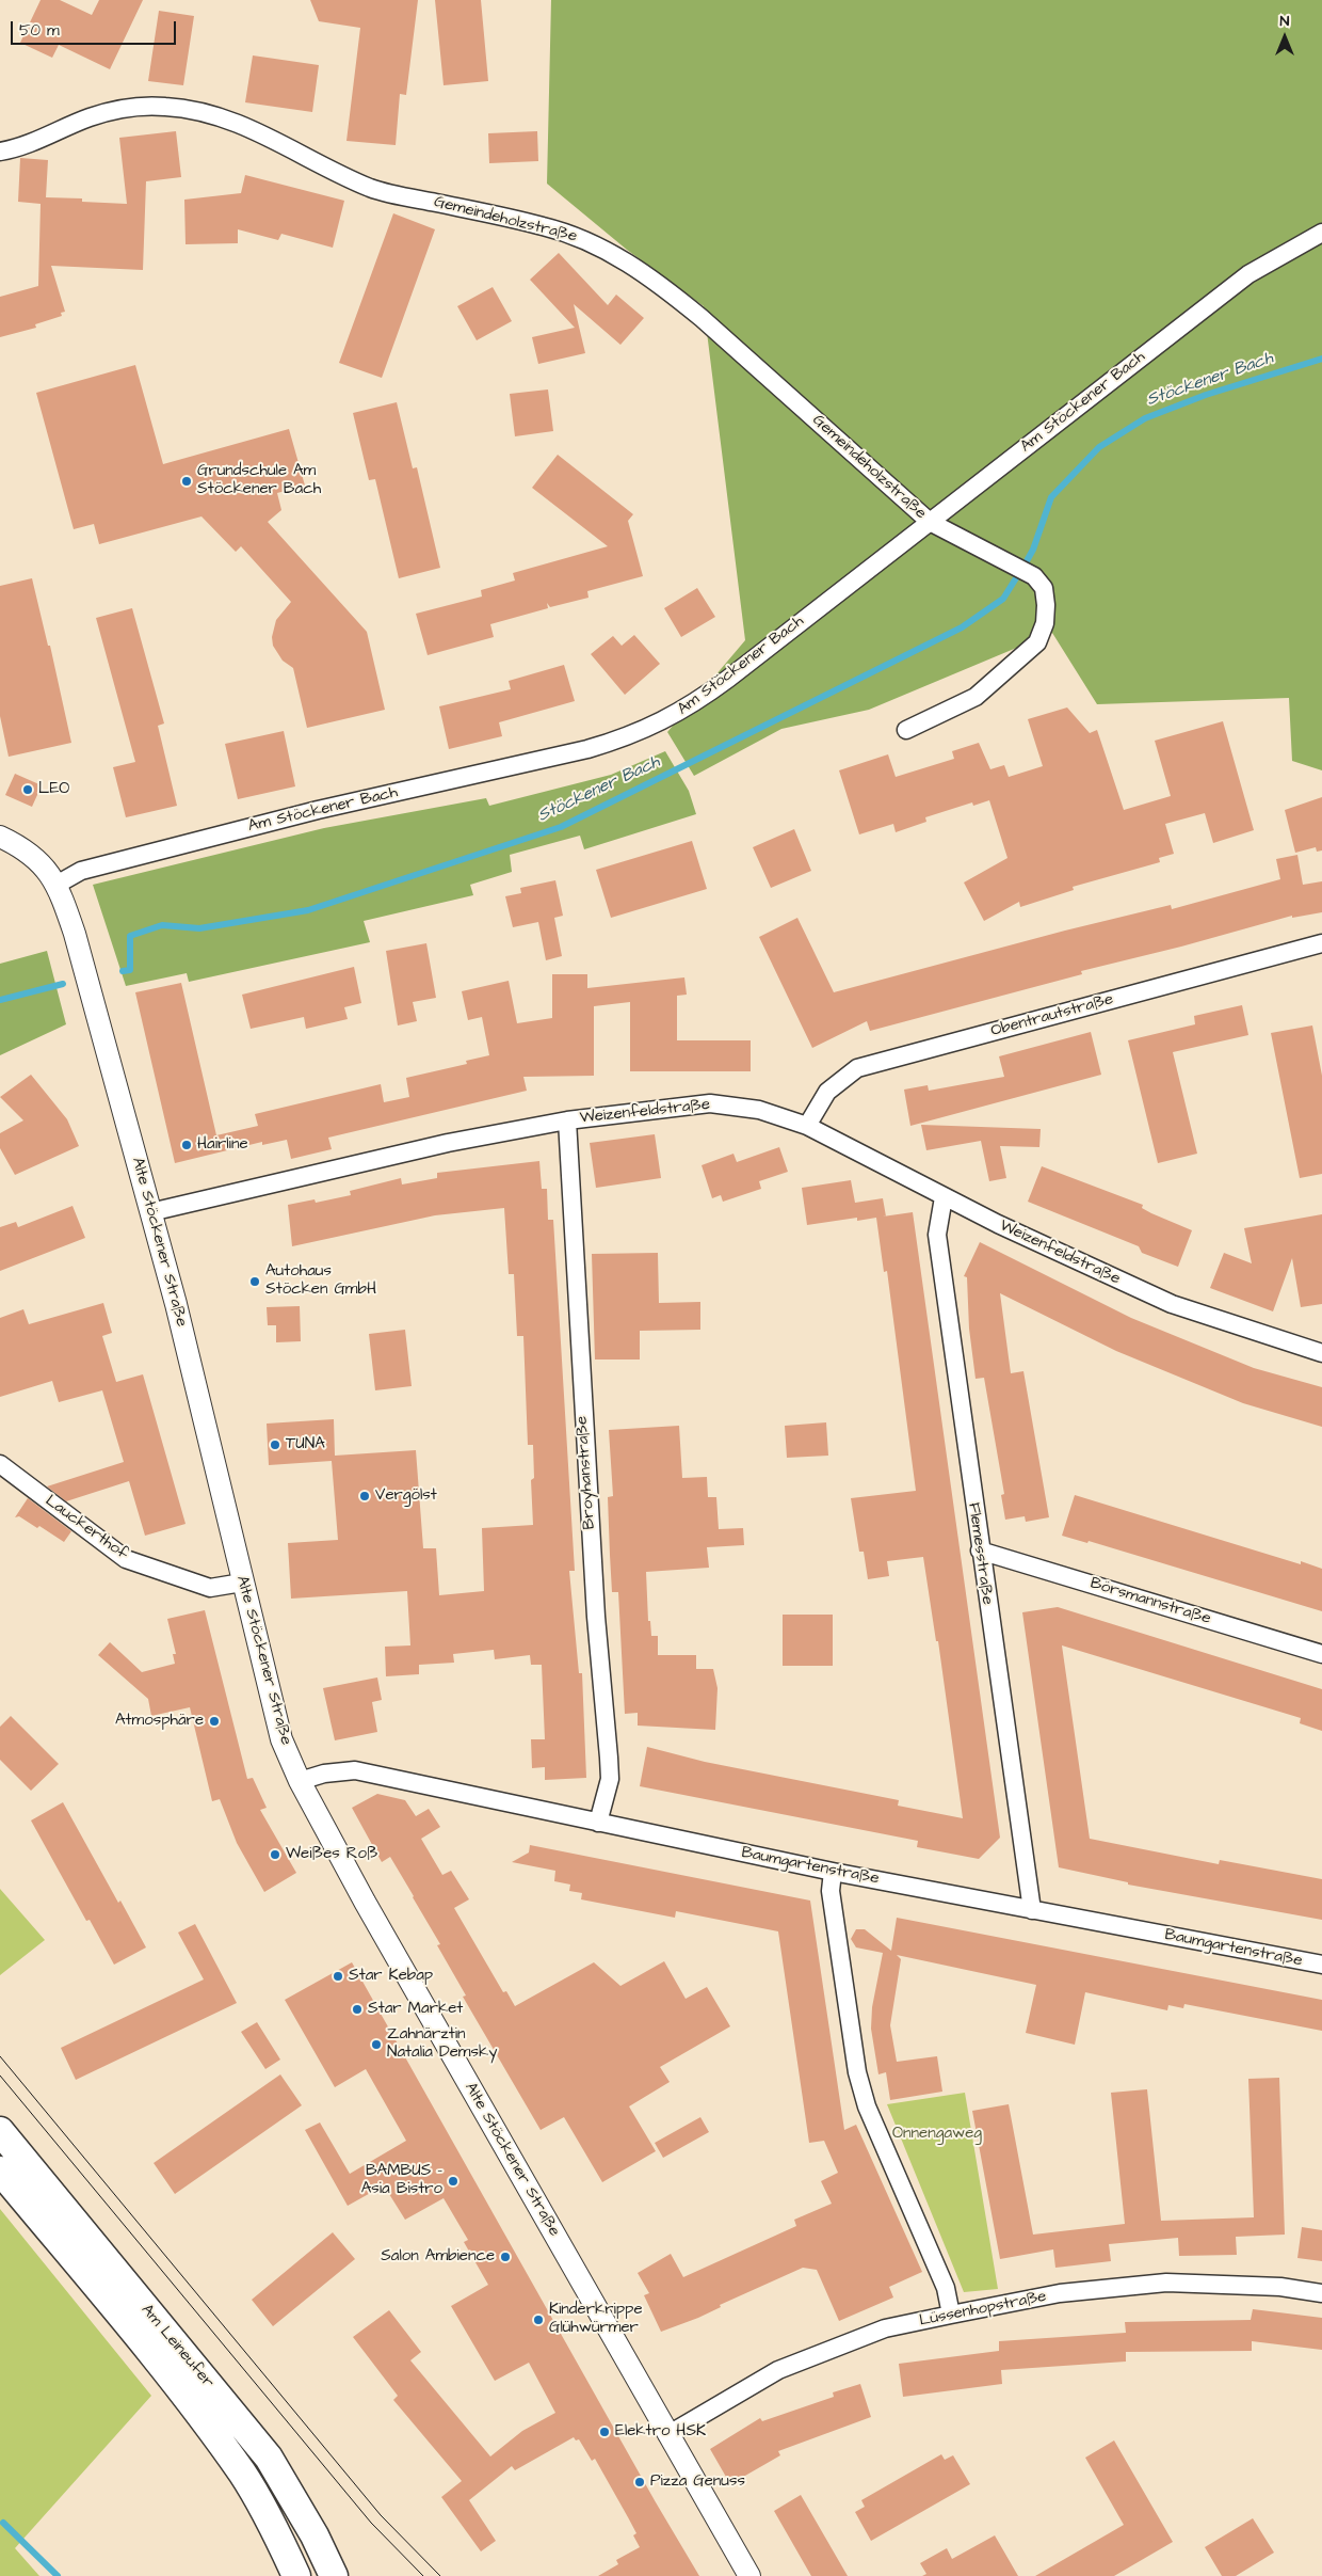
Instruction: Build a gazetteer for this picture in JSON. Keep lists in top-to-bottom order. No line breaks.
{"streets":{"main road":["Am Leineufer"],"street":["Gemeindeholzstraße","Am Stöckener Bach","Obentrautstraße","Weizenfeldstraße","Alte Stöckener Straße","Broyhanstraße","Lauckerthof","Flemesstraße","Börsmannstraße","Baumgartenstraße","Lüssenhopstraße"]},"crossings":[["Gemeindeholzstraße","Am Stöckener Bach"],["Am Stöckener Bach","Alte Stöckener Straße"],["Obentrautstraße","Weizenfeldstraße"],["Weizenfeldstraße","Alte Stöckener Straße"],["Weizenfeldstraße","Broyhanstraße"],["Weizenfeldstraße","Flemesstraße"],["Alte Stöckener Straße","Lauckerthof"],["Alte Stöckener Straße","Baumgartenstraße"],["Alte Stöckener Straße","Lüssenhopstraße"],["Broyhanstraße","Baumgartenstraße"],["Flemesstraße","Börsmannstraße"],["Flemesstraße","Baumgartenstraße"]],"water":["Stöckener Bach"],"parks":["Onnengaweg"],"places":["Grundschule Am Stöckener Bach","LEO","Hairline","Autohaus Stöcken GmbH","TUNA","Vergölst","Atmosphäre","Weißes Roß","Star Kebap","Star Market","Zahnärztin Natalia Demsky","BAMBUS - Asia Bistro","Salon Ambience","Kinderkrippe Glühwürmer","Elektro HSK","Pizza Genuss"],"scale_bar":"50 m","north":"top"}
